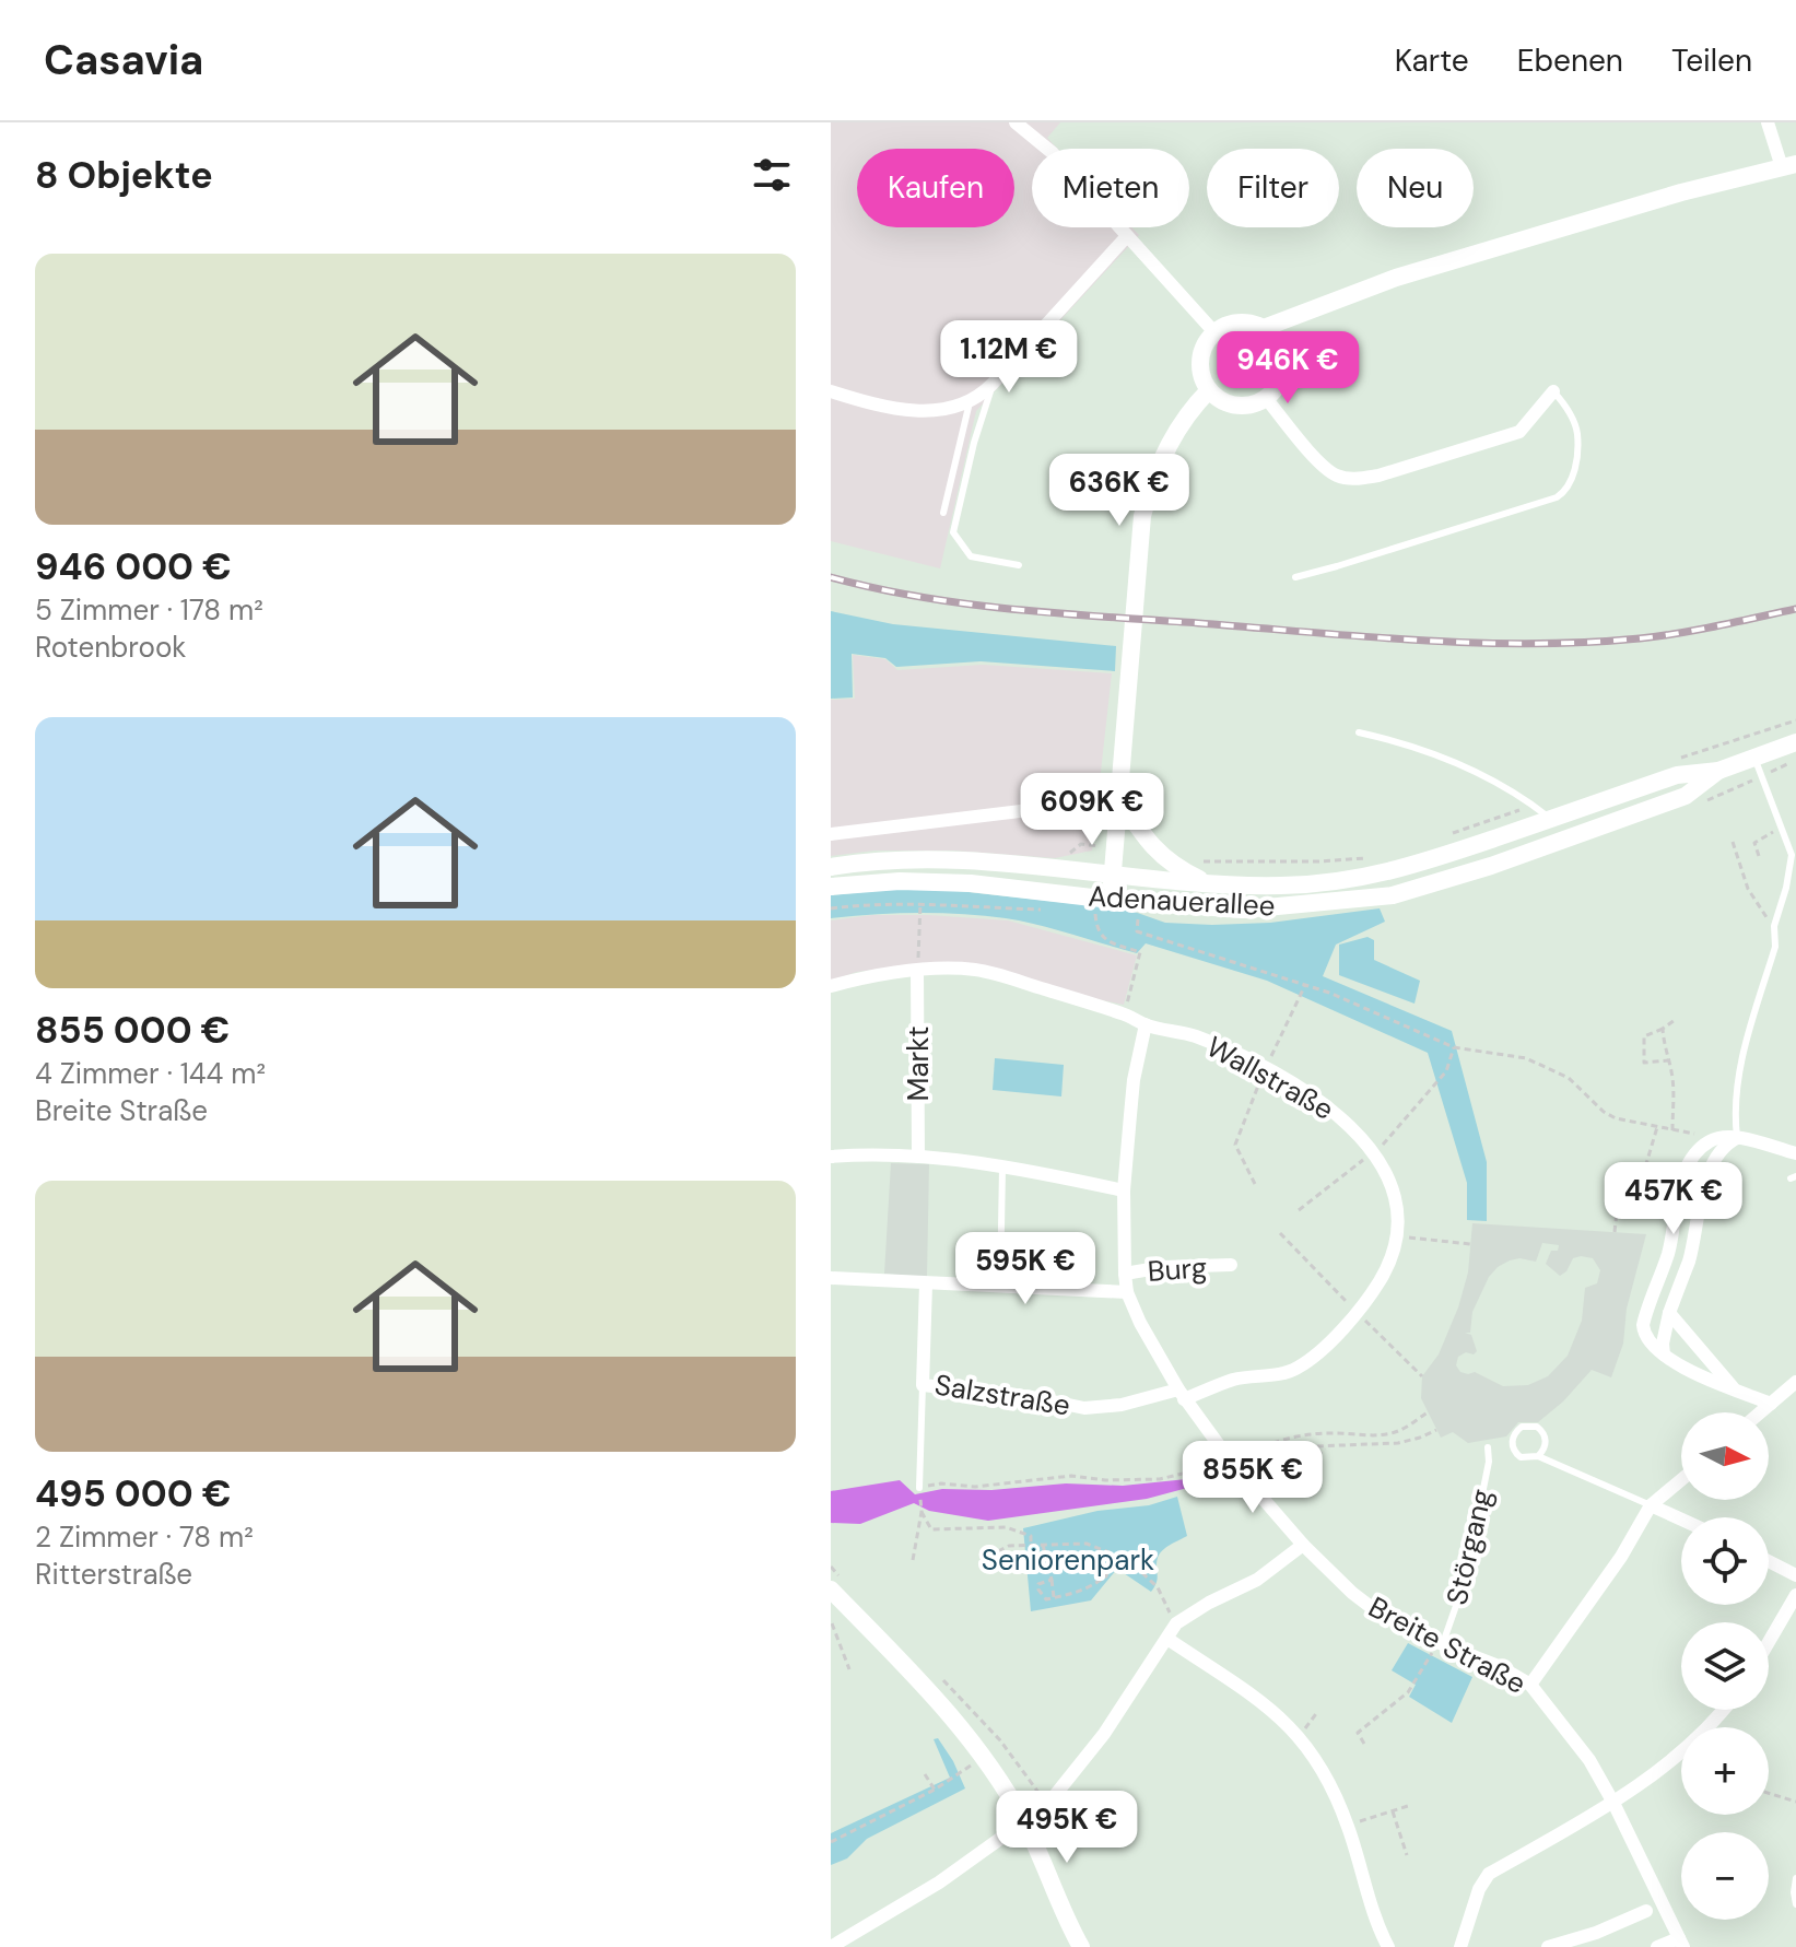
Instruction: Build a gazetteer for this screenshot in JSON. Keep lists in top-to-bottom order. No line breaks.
{"streets":{"main road":["Adenauerallee"],"street":["Markt","Wallstraße","Burg","Salzstraße","Breite Straße"],"lane":["Störgang"]},"crossings":[["Markt","Wallstraße"],["Wallstraße","Salzstraße"],["Wallstraße","Breite Straße"],["Burg","Breite Straße"],["Salzstraße","Breite Straße"],["Störgang","Breite Straße"]],"parks":["Seniorenpark"],"north":"right","page":{"header":"Casavia","nav":["Karte","Ebenen","Teilen"],"heading":"8 Objekte","chip":["Kaufen","Mieten","Filter","Neu"],"list":[{"name":"946 000 €","note":"5 Zimmer · 178 m² · Rotenbrook"},{"name":"855 000 €","note":"4 Zimmer · 144 m² · Breite Straße"},{"name":"495 000 €","note":"2 Zimmer · 78 m² · Ritterstraße"}],"price":["1.12M €","946K €","636K €","609K €","457K €","595K €","855K €","495K €"],"map_buttons":["+","−"]}}
